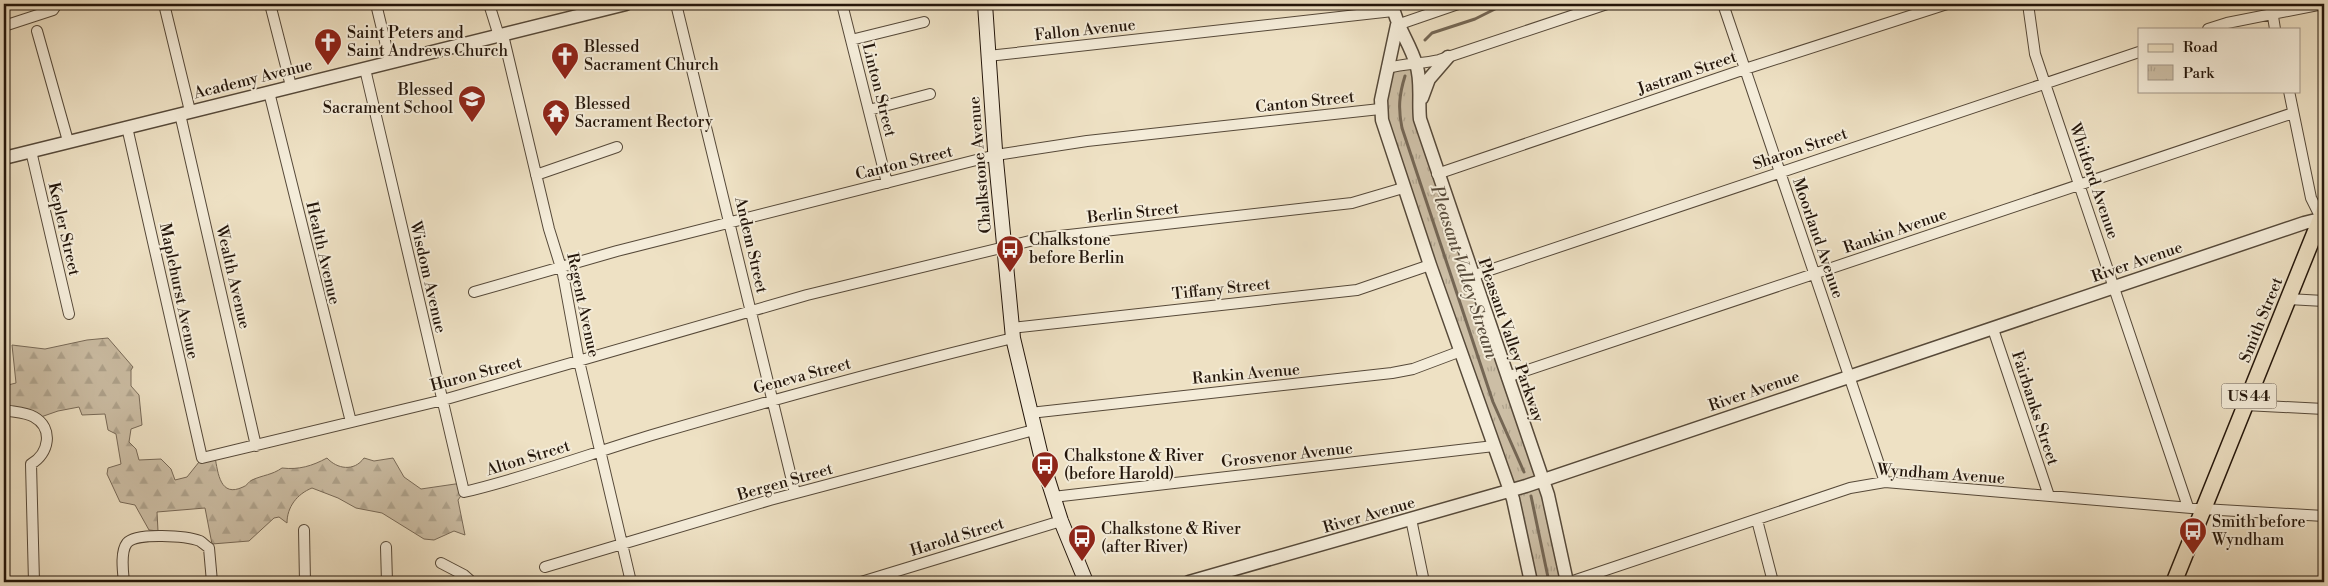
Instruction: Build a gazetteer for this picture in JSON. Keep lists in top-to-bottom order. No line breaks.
{"streets":{"main road":["Chalkstone Avenue","Smith Street","US 44"],"street":["Fallon Avenue","Jastram Street","Academy Avenue","Linton Street","Canton Street","Sharon Street","Whitford Avenue","Berlin Street","Kepler Street","Rankin Avenue","Moorland Avenue","Andem Street","Health Avenue","River Avenue","Wealth Avenue","Wisdom Avenue","Tiffany Street","Maplehurst Avenue","Regent Avenue","Pleasant Valley Parkway","Huron Street","Geneva Street","Fairbanks Street","Grosvenor Avenue","Alton Street","Wyndham Avenue","Bergen Street","Harold Street"]},"crossings":[["Fallon Avenue","Chalkstone Avenue"],["Jastram Street","Moorland Avenue"],["Jastram Street","Pleasant Valley Parkway"],["Academy Avenue","Kepler Street"],["Academy Avenue","Health Avenue"],["Academy Avenue","Wealth Avenue"],["Academy Avenue","Wisdom Avenue"],["Academy Avenue","Maplehurst Avenue"],["Academy Avenue","Regent Avenue"],["Linton Street","Canton Street"],["Canton Street","Chalkstone Avenue"],["Canton Street","Andem Street"],["Canton Street","Regent Avenue"],["Sharon Street","Whitford Avenue"],["Sharon Street","Moorland Avenue"],["Sharon Street","Pleasant Valley Parkway"],["Chalkstone Avenue","Berlin Street"],["Chalkstone Avenue","Rankin Avenue"],["Chalkstone Avenue","Tiffany Street"],["Chalkstone Avenue","Geneva Street"],["Chalkstone Avenue","Grosvenor Avenue"],["Chalkstone Avenue","Bergen Street"],["Chalkstone Avenue","Harold Street"],["Whitford Avenue","Rankin Avenue"],["Whitford Avenue","River Avenue"],["Whitford Avenue","Smith Street"],["Whitford Avenue","Wyndham Avenue"],["Berlin Street","Andem Street"],["Berlin Street","Huron Street"],["Rankin Avenue","Moorland Avenue"],["Rankin Avenue","Pleasant Valley Parkway"],["Moorland Avenue","River Avenue"],["Moorland Avenue","Wyndham Avenue"],["Andem Street","Huron Street"],["Andem Street","Geneva Street"],["Andem Street","Bergen Street"],["Health Avenue","Huron Street"],["River Avenue","Smith Street"],["River Avenue","Pleasant Valley Parkway"],["River Avenue","Fairbanks Street"],["Wealth Avenue","Huron Street"],["Wisdom Avenue","Huron Street"],["Wisdom Avenue","Alton Street"],["Tiffany Street","Geneva Street"],["Maplehurst Avenue","Huron Street"],["Regent Avenue","Huron Street"],["Regent Avenue","Geneva Street"],["Regent Avenue","Alton Street"],["Regent Avenue","Bergen Street"],["Smith Street","Wyndham Avenue"],["Geneva Street","Alton Street"],["Fairbanks Street","Wyndham Avenue"]],"water":["Pleasant Valley Stream"],"places":{"church":["Saint Peters and Saint Andrews Church","Blessed Sacrament Church"],"school or university":["Blessed Sacrament School"],"temple":["Blessed Sacrament Rectory"],"bus stop":["Chalkstone before Berlin","Chalkstone & River (before Harold)","Smith before Wyndham","Chalkstone & River (after River)"]},"legend":["Road","Park"]}
